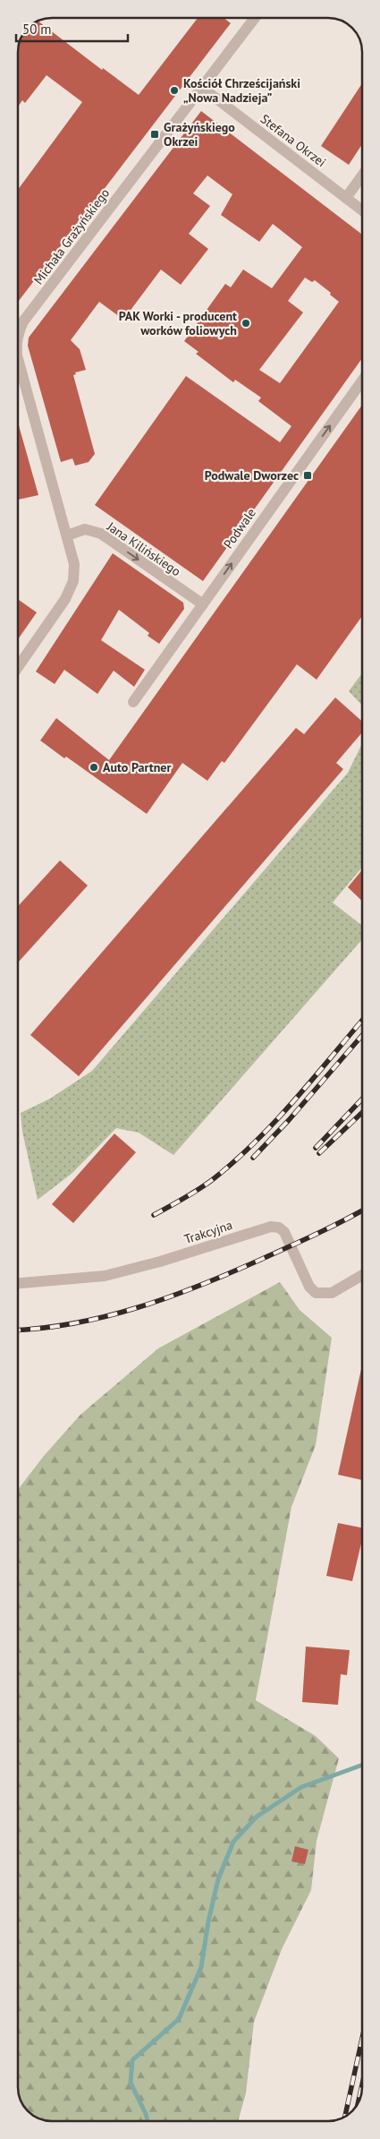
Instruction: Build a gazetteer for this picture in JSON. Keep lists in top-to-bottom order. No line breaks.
{"streets":{"street":["Stefana Okrzei","Michała Grażyńskiego","Podwale","Jana Kilińskiego","Trakcyjna"]},"crossings":[["Stefana Okrzei","Michała Grażyńskiego"],["Michała Grażyńskiego","Jana Kilińskiego"],["Podwale","Jana Kilińskiego"]],"one_way":["Podwale","Jana Kilińskiego"],"places":{"other":["Kościół Chrześcijański „Nowa Nadzieja”","PAK Worki - producent worków foliowych","Auto Partner"],"transit":["Grażyńskiego Okrzei","Podwale Dworzec"]},"scale_bar":"50 m"}
